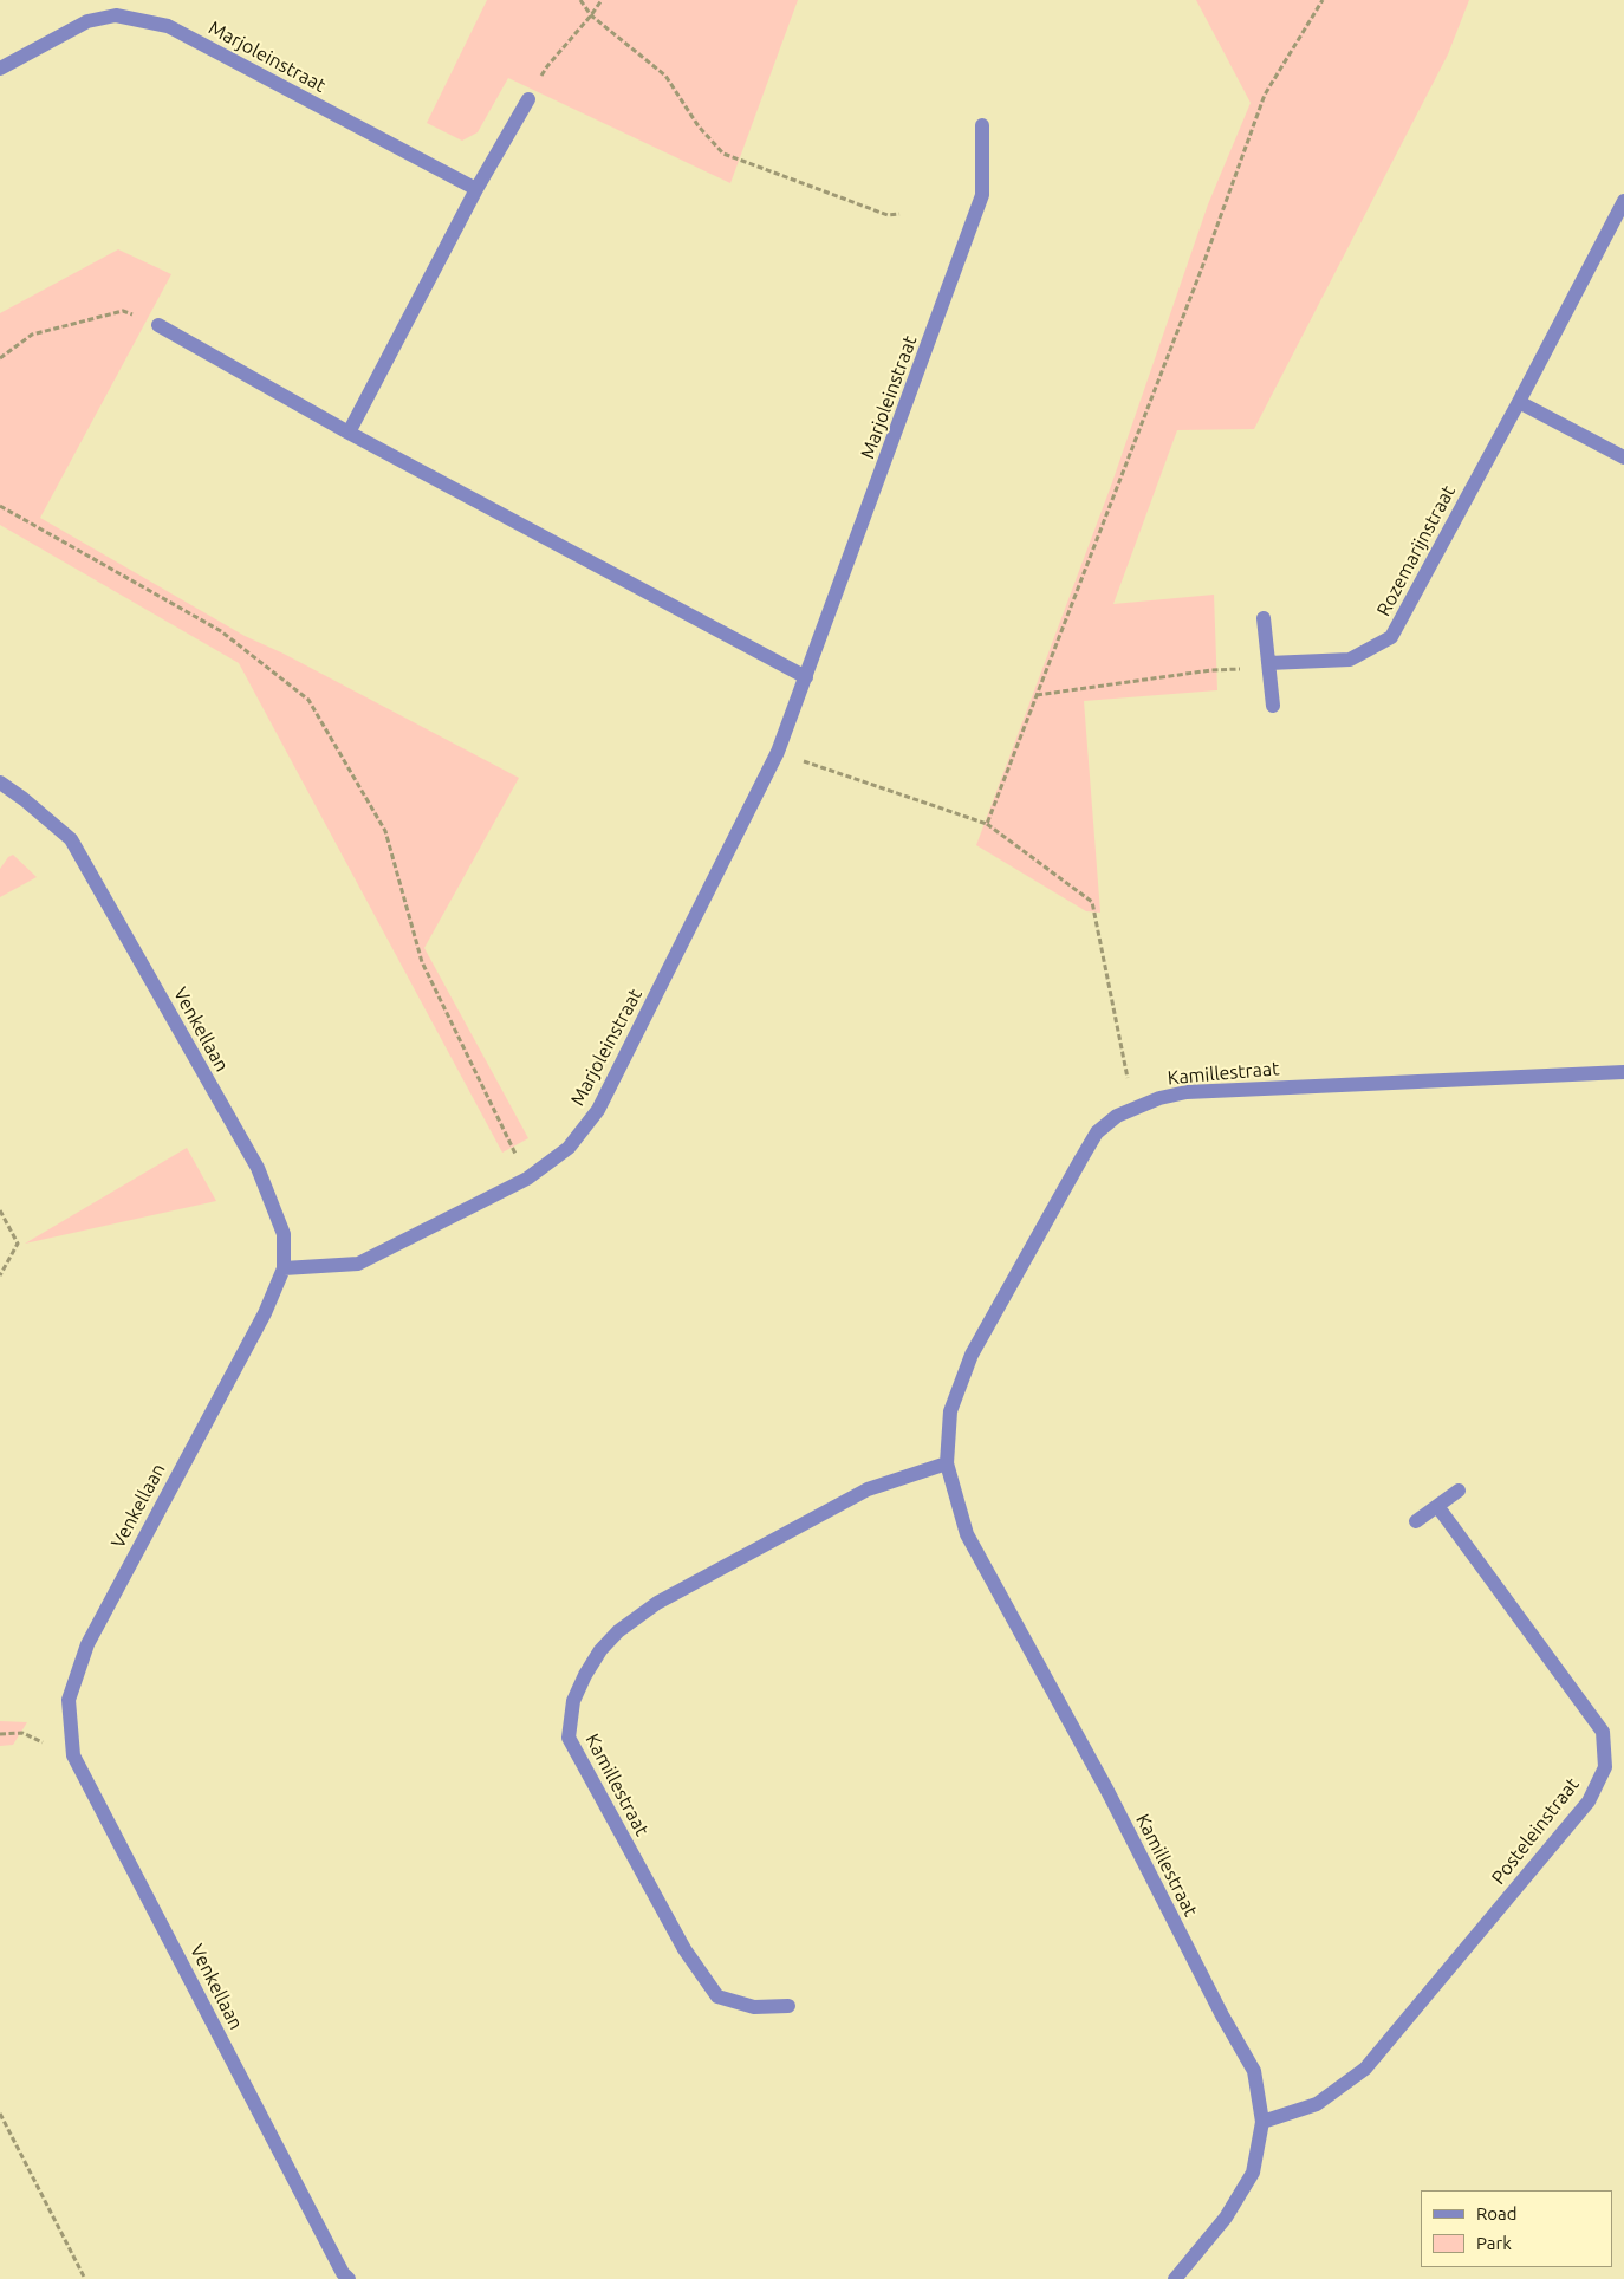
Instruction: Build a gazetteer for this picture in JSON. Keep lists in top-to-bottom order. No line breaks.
{"streets":{"street":["Marjoleinstraat","Rozemarijnstraat","Venkellaan","Kamillestraat","Posteleinstraat"]},"crossings":[["Marjoleinstraat","Venkellaan"],["Kamillestraat","Posteleinstraat"]],"legend":["Road","Park"]}
